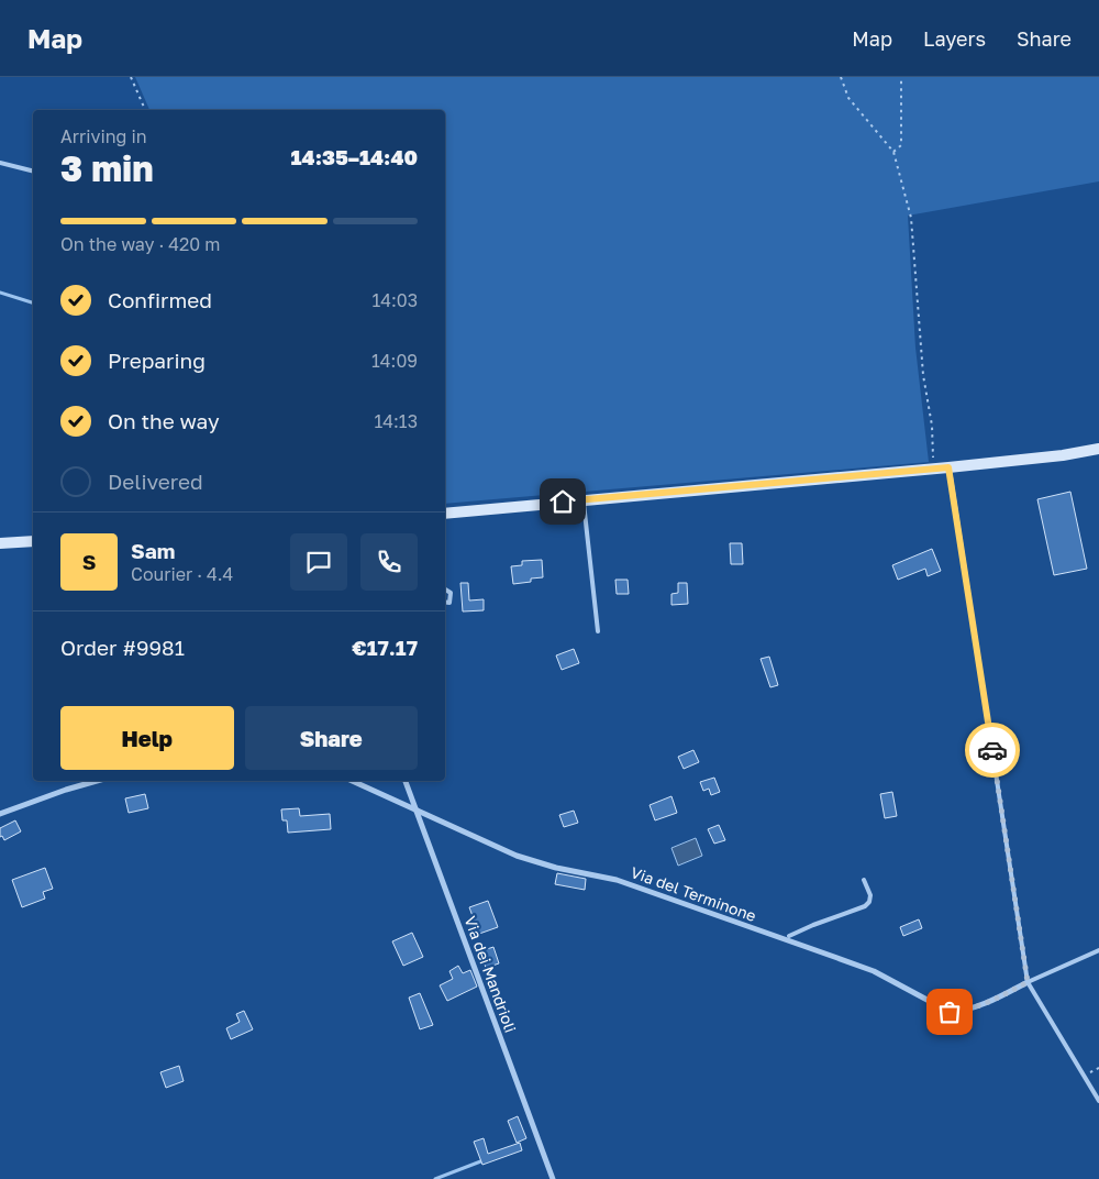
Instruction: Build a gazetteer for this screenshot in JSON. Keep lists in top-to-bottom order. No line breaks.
{"streets":{"street":["Via del Terminone","Via dei Mandrioli"]},"crossings":[["Via del Terminone","Via dei Mandrioli"]],"page":{"header":"Map","nav":["Map","Layers","Share"],"heading":["3 min","Arriving in","14:35–14:40"],"panel":["Sam","Courier · 4.4","Order #9981","€17.17"],"bar":"On the way · 420 m","list":[["Confirmed","14:03"],["Preparing","14:09"],["On the way","14:13"],"Delivered"],"round":"S","buttons":["Help","Share"]}}
